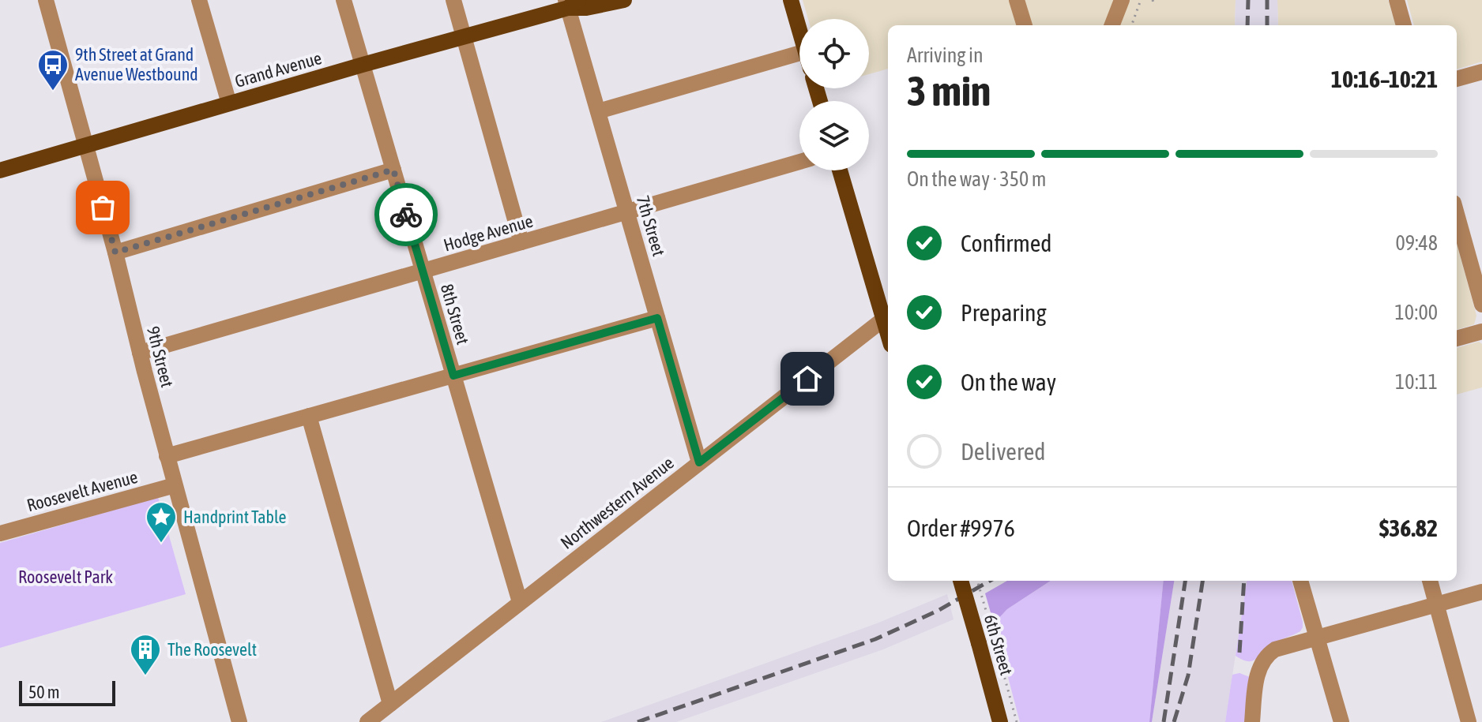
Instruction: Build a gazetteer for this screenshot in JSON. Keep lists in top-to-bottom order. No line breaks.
{"streets":{"main road":["Grand Avenue","6th Street"],"street":["7th Street","Hodge Avenue","8th Street","9th Street","Roosevelt Avenue","Northwestern Avenue"]},"crossings":[["Grand Avenue","7th Street"],["Grand Avenue","8th Street"],["Grand Avenue","9th Street"],["7th Street","Hodge Avenue"],["7th Street","Northwestern Avenue"],["Hodge Avenue","8th Street"],["Hodge Avenue","9th Street"],["8th Street","Northwestern Avenue"],["9th Street","Roosevelt Avenue"]],"parks":["Roosevelt Park"],"places":{"bus stop":["9th Street at Grand Avenue Westbound"],"place":["Handprint Table"],"building":["The Roosevelt"]},"scale_bar":"50 m","page":{"heading":["3 min","Arriving in","10:16–10:21"],"panel":["Order #9976","$36.82"],"bar":"On the way · 350 m","list":[["Confirmed","09:48"],["Preparing","10:00"],["On the way","10:11"],"Delivered"],"scale":"50 m"}}
